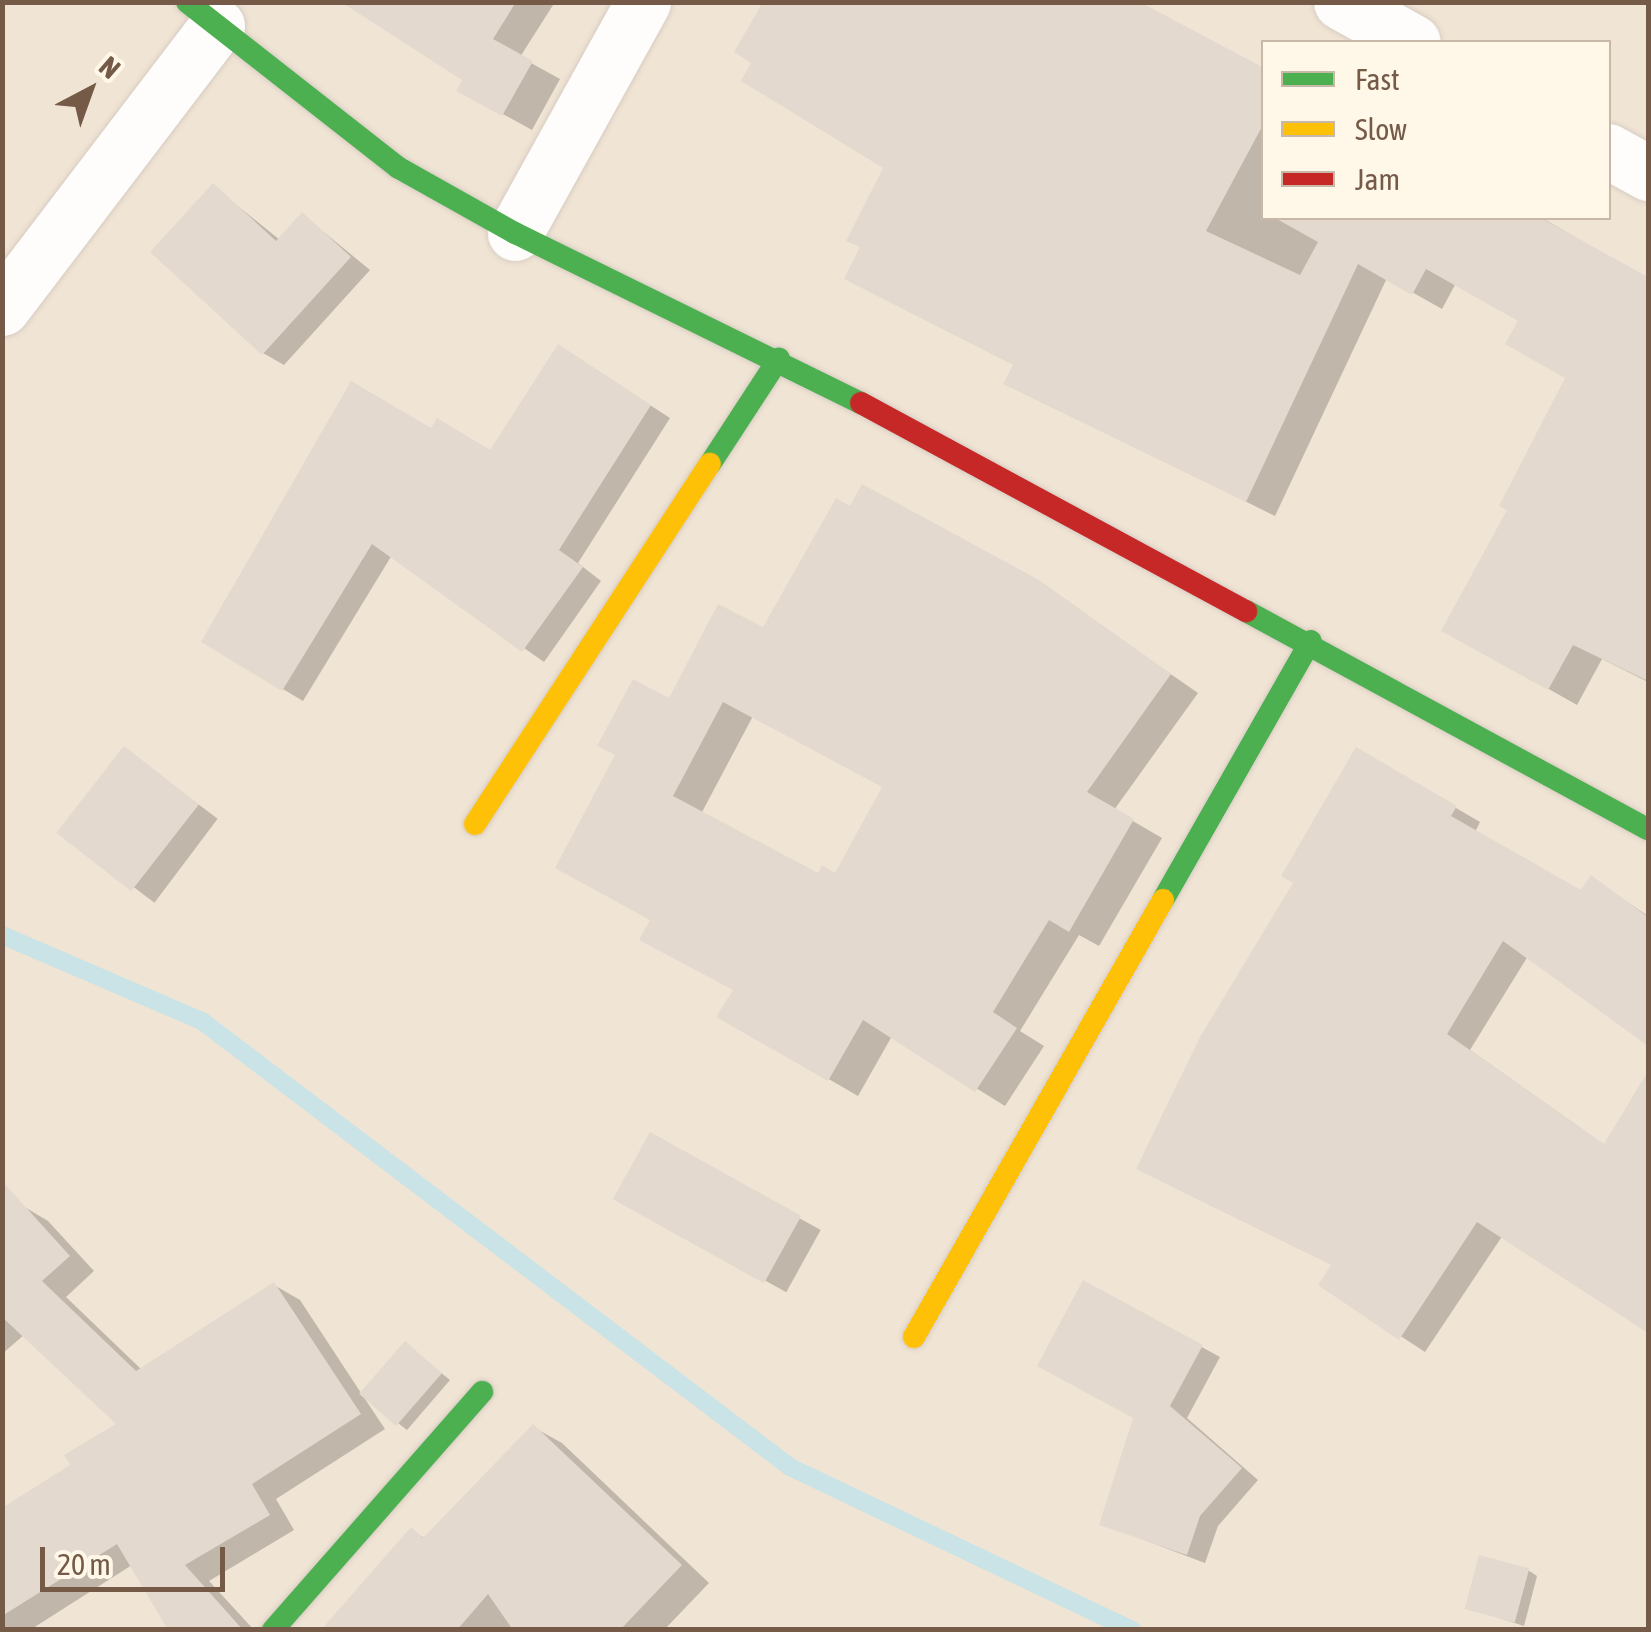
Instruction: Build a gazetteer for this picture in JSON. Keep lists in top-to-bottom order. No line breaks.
{"legend":["Fast","Slow","Jam"],"scale_bar":"20 m","north":"top right"}
